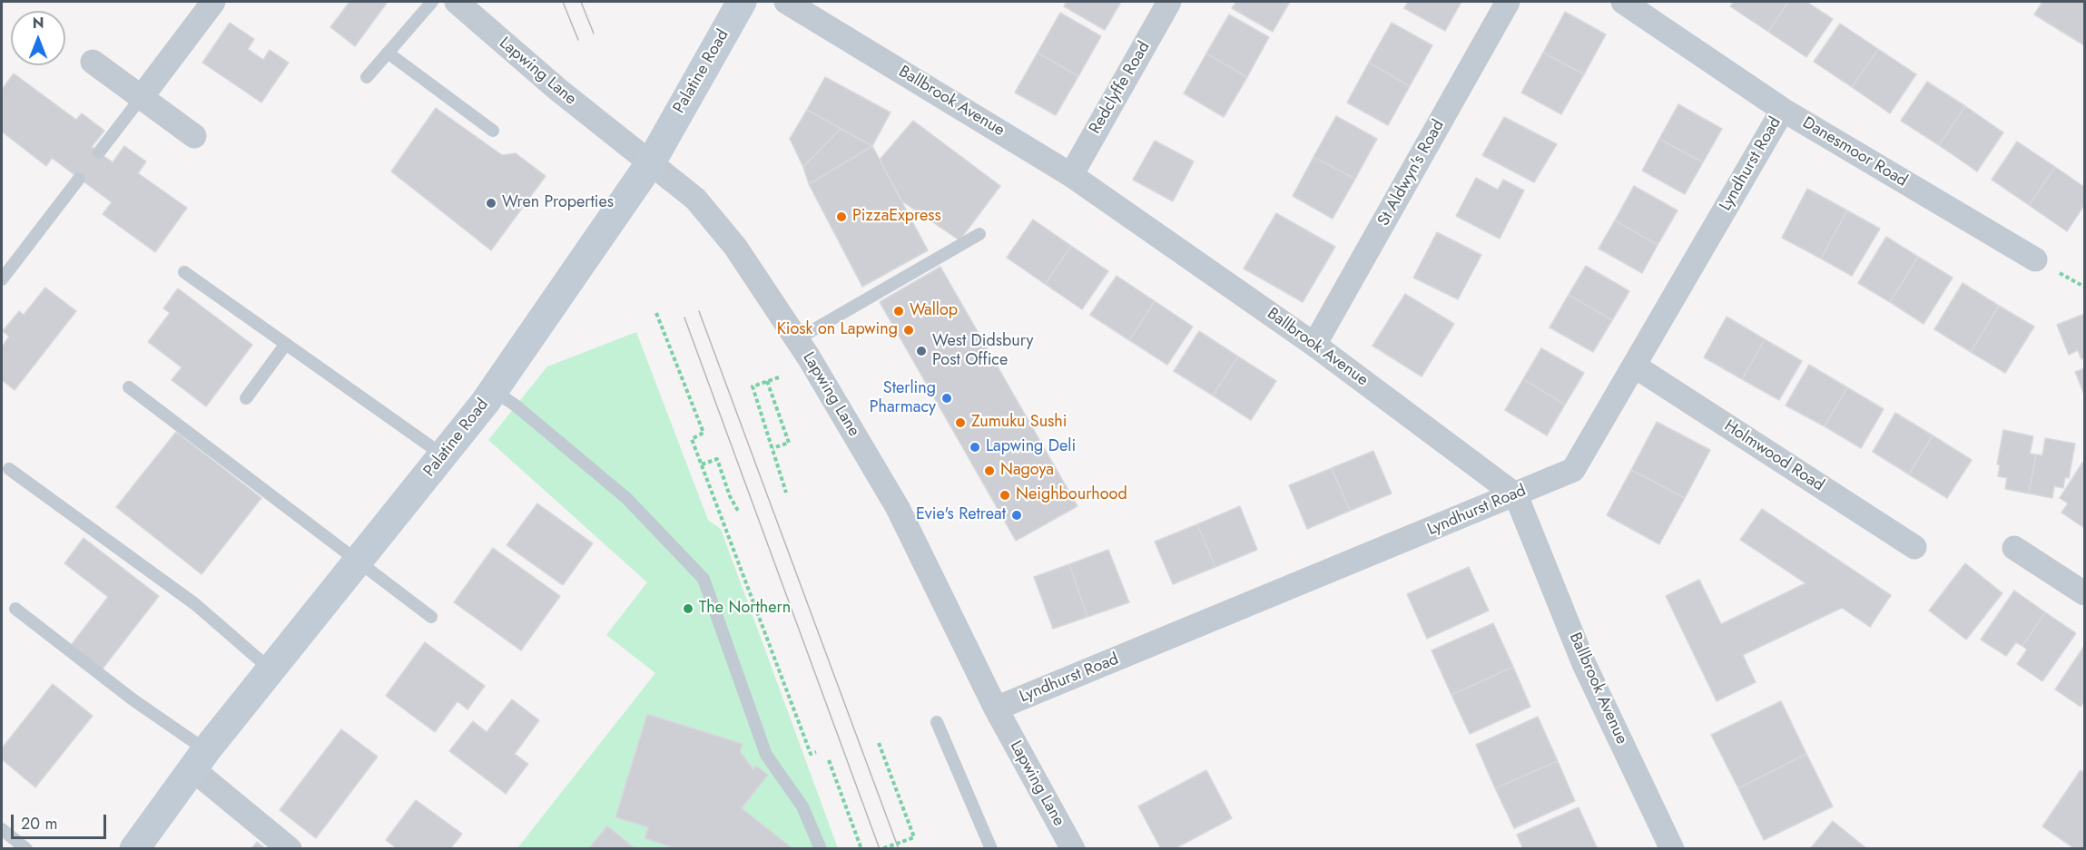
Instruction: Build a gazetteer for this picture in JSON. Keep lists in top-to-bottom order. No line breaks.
{"streets":{"main road":["Palatine Road"],"street":["Lapwing Lane","Redclyffe Road","Ballbrook Avenue","Danesmoor Road","Lyndhurst Road","St Aldwyn's Road","Holmwood Road"]},"crossings":[["Lapwing Lane","Palatine Road"],["Lapwing Lane","Lyndhurst Road"],["Redclyffe Road","Ballbrook Avenue"],["Ballbrook Avenue","Lyndhurst Road"],["Ballbrook Avenue","St Aldwyn's Road"],["Danesmoor Road","Lyndhurst Road"],["Lyndhurst Road","Holmwood Road"]],"places":["Wren Properties","PizzaExpress","Wallop","Kiosk on Lapwing","West Didsbury Post Office","Sterling Pharmacy","Zumuku Sushi","Lapwing Deli","Nagoya","Neighbourhood","Evie's Retreat","The Northern"],"scale_bar":"20 m","north":"top"}
